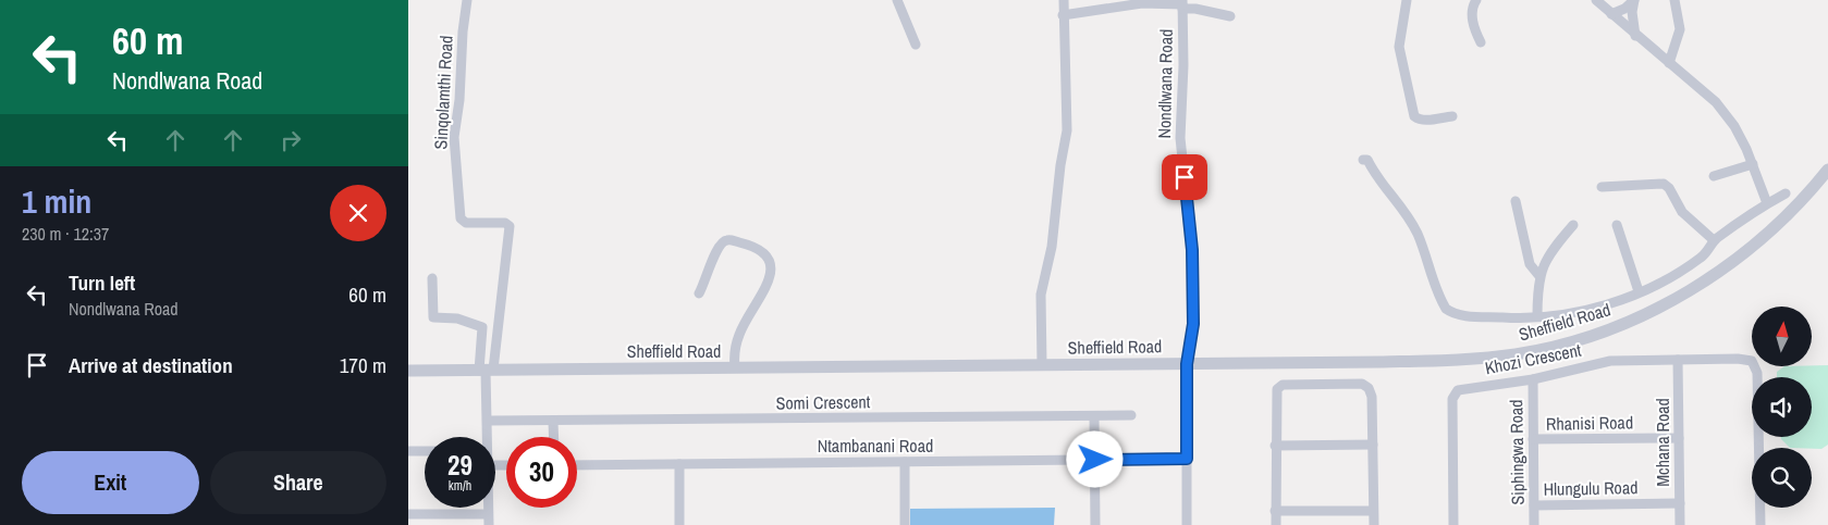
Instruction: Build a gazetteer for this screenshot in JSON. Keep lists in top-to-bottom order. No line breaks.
{"streets":{"street":["Nondlwana Road","Sinqolamthi Road","Sheffield Road","Khozi Crescent","Somi Crescent","Rhanisi Road","Mchana Road","Ntambanani Road","Siphingwa Road","Hlungulu Road"]},"crossings":[["Nondlwana Road","Sheffield Road"],["Nondlwana Road","Ntambanani Road"],["Sinqolamthi Road","Sheffield Road"],["Sinqolamthi Road","Somi Crescent"],["Khozi Crescent","Mchana Road"],["Khozi Crescent","Siphingwa Road"],["Rhanisi Road","Mchana Road"],["Rhanisi Road","Siphingwa Road"],["Mchana Road","Hlungulu Road"],["Siphingwa Road","Hlungulu Road"]],"north":"top","page":{"turn":["60 m","Nondlwana Road"],"heading":["1 min","230 m · 12:37"],"list":[{"name":"Turn left","note":"Nondlwana Road","value":"60 m"},{"name":"Arrive at destination","value":"170 m"}],"speed":"29 km/h","limit":"30","buttons":["Exit","Share"]}}
